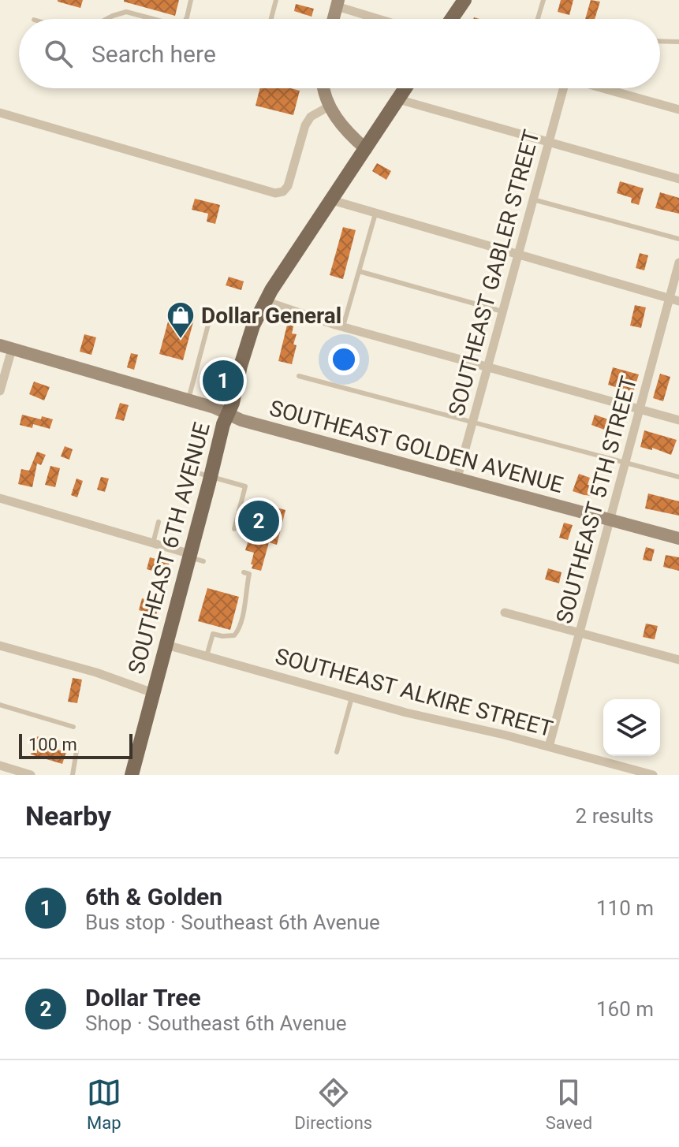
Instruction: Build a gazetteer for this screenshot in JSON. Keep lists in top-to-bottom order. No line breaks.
{"streets":{"main road":["SOUTHEAST 6TH AVENUE"],"street":["SOUTHEAST GABLER STREET","SOUTHEAST GOLDEN AVENUE","SOUTHEAST 5TH STREET","SOUTHEAST ALKIRE STREET"]},"crossings":[["SOUTHEAST GABLER STREET","SOUTHEAST GOLDEN AVENUE"],["SOUTHEAST GOLDEN AVENUE","SOUTHEAST 5TH STREET"],["SOUTHEAST GOLDEN AVENUE","SOUTHEAST 6TH AVENUE"],["SOUTHEAST 5TH STREET","SOUTHEAST ALKIRE STREET"],["SOUTHEAST 6TH AVENUE","SOUTHEAST ALKIRE STREET"]],"places":{"shop":["Dollar General"]},"scale_bar":"100 m","page":{"search":"Search here","pins":["1","2"],"scale":"100 m","heading":["Nearby","2 results"],"list":[{"mark":"1","name":"6th & Golden","note":"Bus stop · Southeast 6th Avenue","value":"110 m"},{"mark":"2","name":"Dollar Tree","note":"Shop · Southeast 6th Avenue","value":"160 m"}],"nav":["Map","Directions","Saved"]}}
